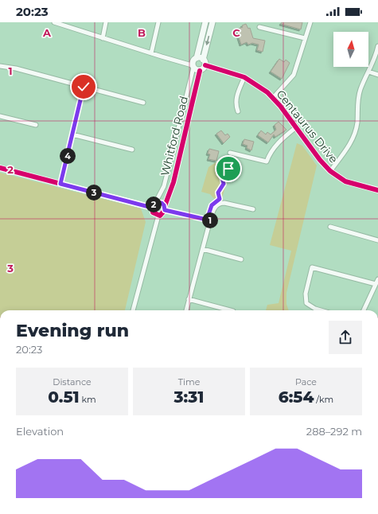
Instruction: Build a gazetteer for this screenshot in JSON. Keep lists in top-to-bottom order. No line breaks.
{"streets":{"street":["Centaurus Drive","Whitford Road"]},"crossings":[["Centaurus Drive","Whitford Road"]],"north":"top","page":{"status":"20:23","pins":["4","3","2","1"],"heading":["Evening run","20:23"],"stats":[["Distance","0.51 km"],["Time","3:31"],["Pace","6:54 /km"]],"chart":["Elevation","288–292 m"]},"grid":{"columns":["A","B","C"],"rows":["1","2","3"]}}
